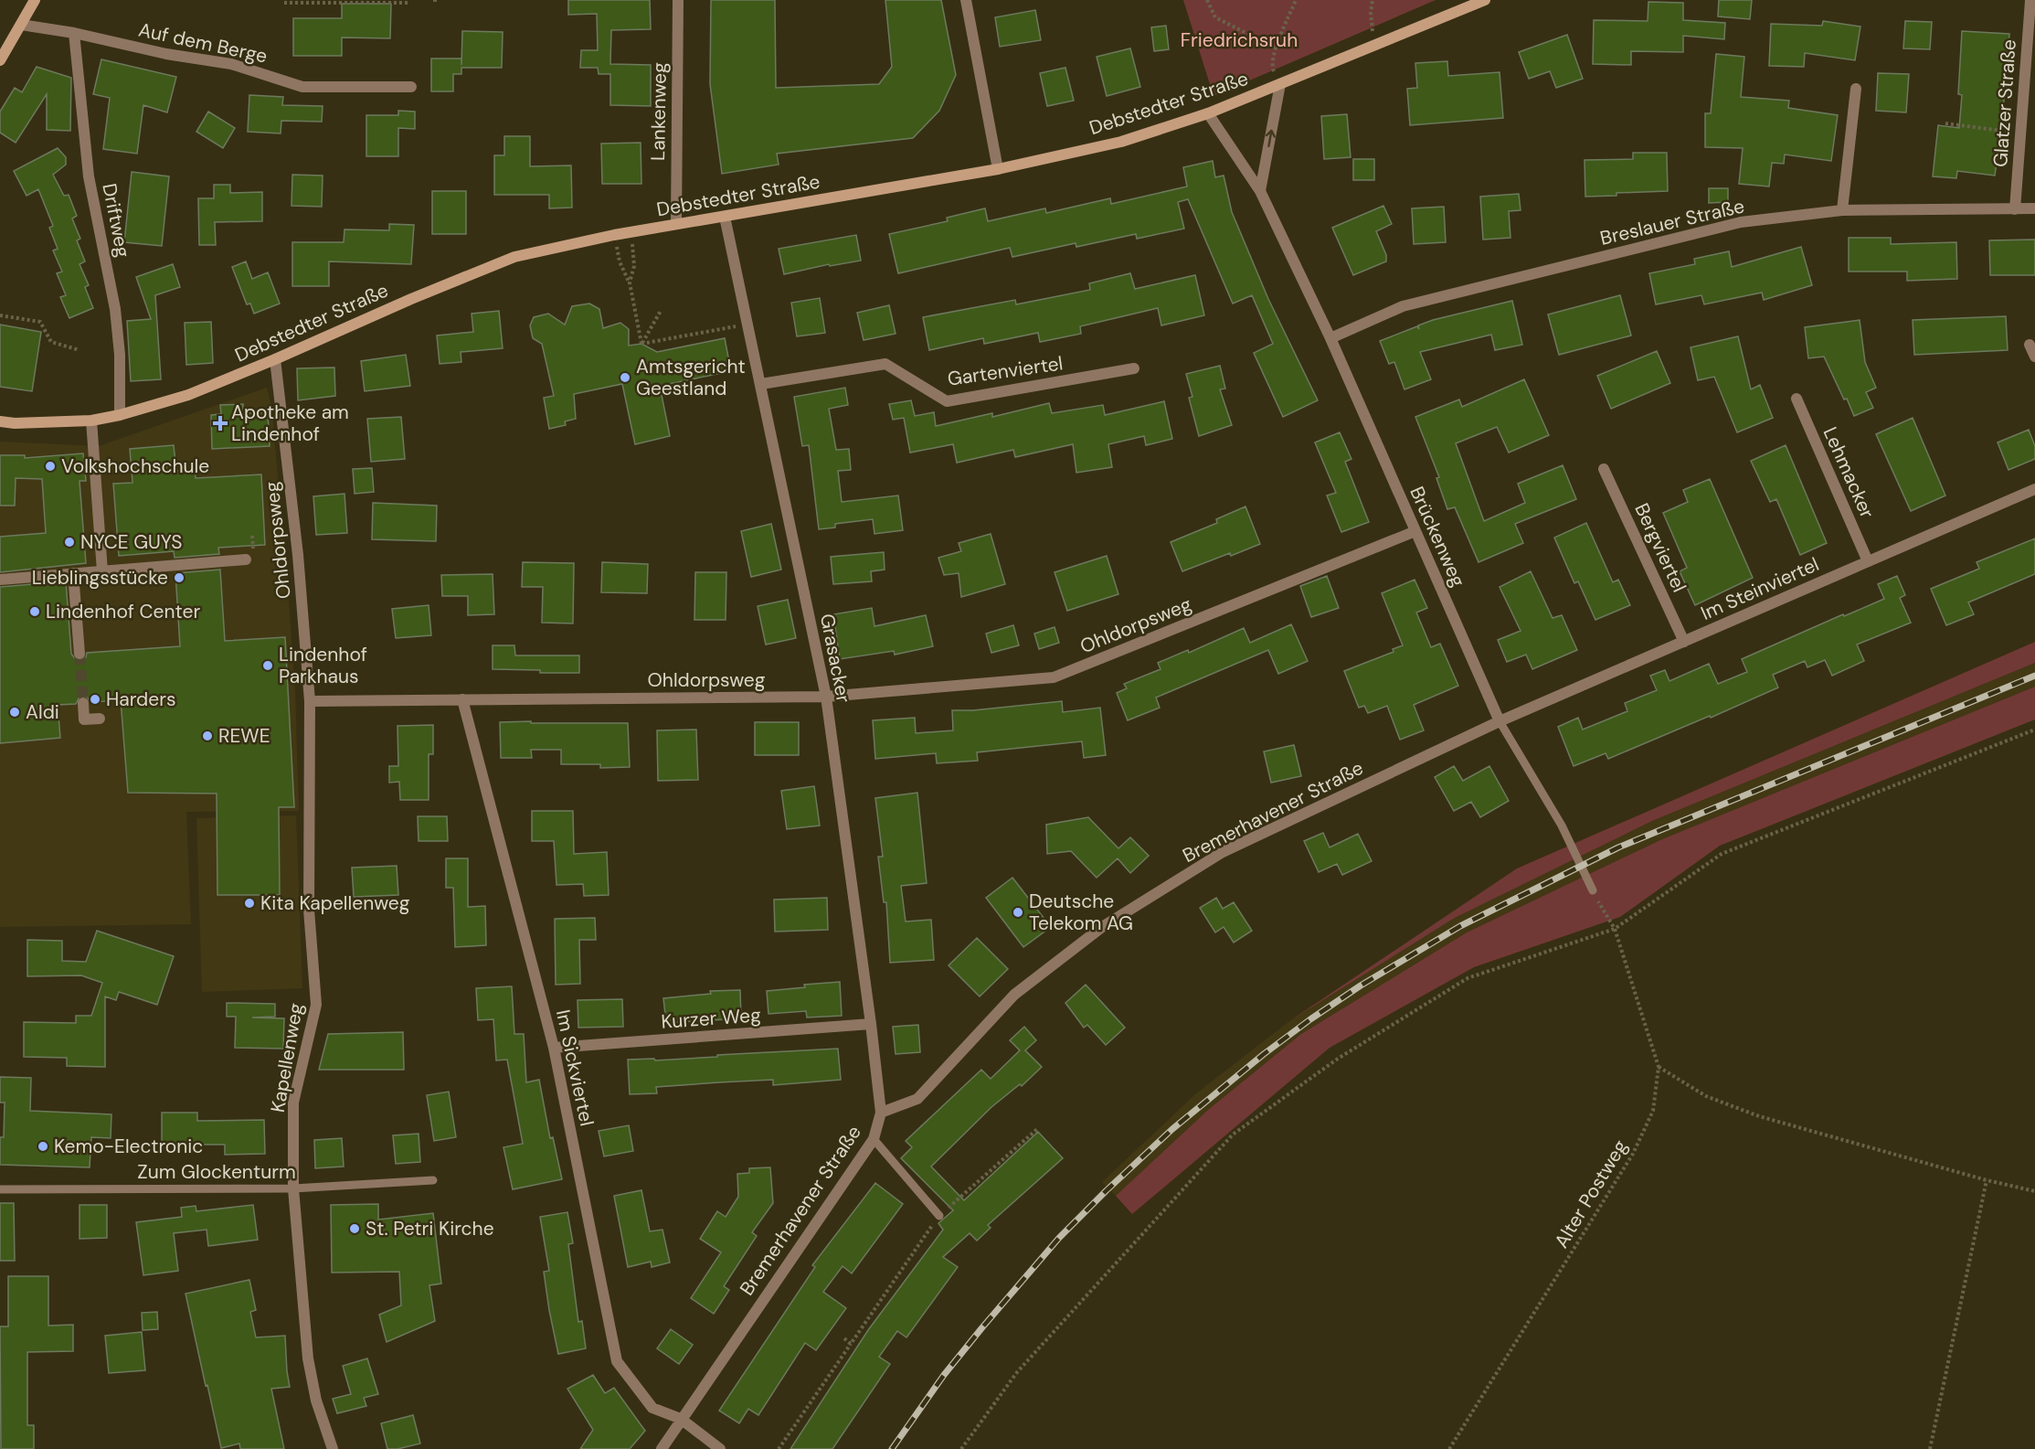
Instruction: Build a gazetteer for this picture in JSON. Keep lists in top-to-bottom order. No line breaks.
{"streets":{"main road":["Debstedter Straße"],"street":["Auf dem Berge","Glatzer Straße","Lankenweg","Driftweg","Breslauer Straße","Gartenviertel","Lehmacker","Brückenweg","Ohldorpsweg","Bergviertel","Im Steinviertel","Grasacker","Bremerhavener Straße","Kurzer Weg","Kapellenweg","Im Sickviertel"],"lane":["Zum Glockenturm"],"path":["Alter Postweg"]},"crossings":[["Auf dem Berge","Driftweg"],["Debstedter Straße","Lankenweg"],["Debstedter Straße","Driftweg"],["Debstedter Straße","Brückenweg"],["Debstedter Straße","Ohldorpsweg"],["Debstedter Straße","Grasacker"],["Glatzer Straße","Breslauer Straße"],["Breslauer Straße","Brückenweg"],["Gartenviertel","Grasacker"],["Lehmacker","Im Steinviertel"],["Brückenweg","Ohldorpsweg"],["Brückenweg","Im Steinviertel"],["Brückenweg","Bremerhavener Straße"],["Brückenweg","Alter Postweg"],["Ohldorpsweg","Grasacker"],["Ohldorpsweg","Kapellenweg"],["Ohldorpsweg","Im Sickviertel"],["Bergviertel","Im Steinviertel"],["Im Steinviertel","Bremerhavener Straße"],["Grasacker","Bremerhavener Straße"],["Grasacker","Kurzer Weg"],["Bremerhavener Straße","Im Sickviertel"],["Kurzer Weg","Im Sickviertel"],["Kapellenweg","Zum Glockenturm"]],"parks":["Friedrichsruh"],"places":{"other":["Amtsgericht Geestland","Volkshochschule","NYCE GUYS","Lieblingsstücke","Lindenhof Center","Lindenhof Parkhaus","Harders","Aldi","REWE","Kita Kapellenweg","Deutsche Telekom AG","Kemo-Electronic","St. Petri Kirche"],"health":["Apotheke am Lindenhof"]}}
